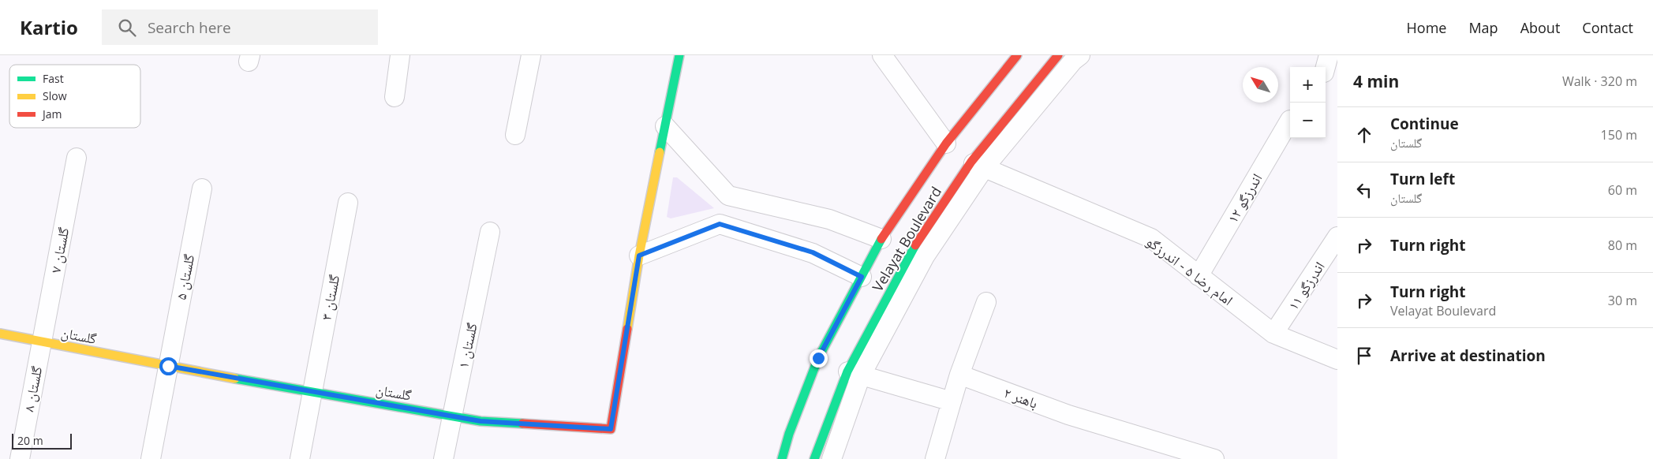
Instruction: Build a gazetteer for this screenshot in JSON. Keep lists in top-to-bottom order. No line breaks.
{"streets":{"street":["اندرزگو ۱۲","Velayat Boulevard","گلستان ۷","امام رضا ۵ - اندرزگو","گلستان ۵","اندرزگو ۱۱","گلستان ۳","گلستان","گلستان ۱","گلستان ۸","باهنر ۲"]},"crossings":[["اندرزگو ۱۲","امام رضا ۵ - اندرزگو"],["Velayat Boulevard","امام رضا ۵ - اندرزگو"],["گلستان ۷","گلستان"],["گلستان ۷","گلستان ۸"],["امام رضا ۵ - اندرزگو","اندرزگو ۱۱"],["گلستان ۵","گلستان"],["گلستان ۳","گلستان"],["گلستان","گلستان ۱"],["گلستان","گلستان ۸"]],"legend":["Fast","Slow","Jam"],"scale_bar":"20 m","north":"top left","page":{"header":"Kartio","search":"Search here","nav":["Home","Map","About","Contact"],"heading":["4 min","Walk · 320 m"],"map_buttons":["+","−"],"list":[["Continue","گلستان","150 m"],["Turn left","گلستان","60 m"],["Turn right","80 m"],["Turn right","Velayat Boulevard","30 m"],"Arrive at destination"],"scale":"20 m"}}
